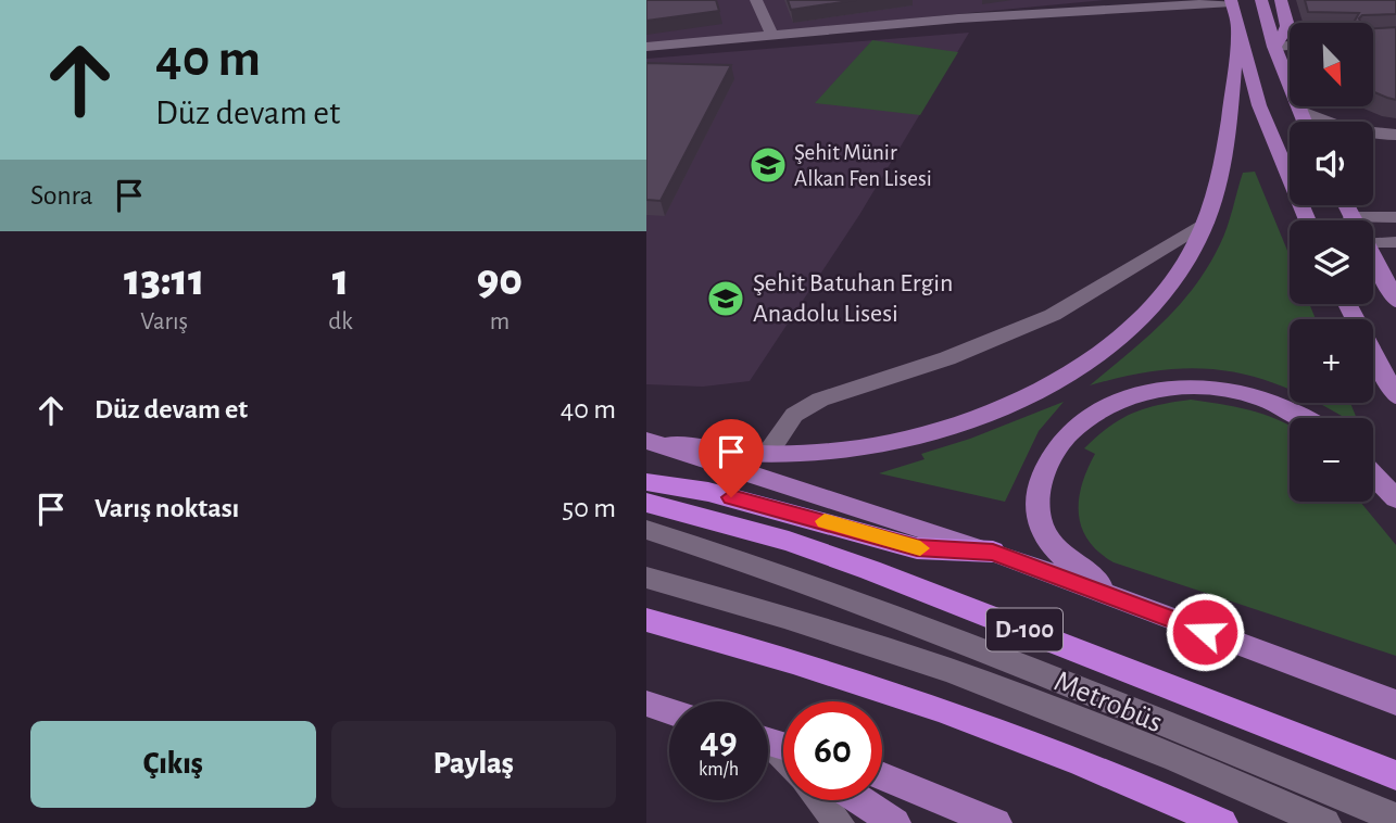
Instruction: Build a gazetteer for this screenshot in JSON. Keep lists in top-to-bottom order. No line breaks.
{"streets":{"highway":["D-100"],"street":["Metrobüs"]},"places":{"school or university":["Şehit Münir Alkan Fen Lisesi","Şehit Batuhan Ergin Anadolu Lisesi"]},"north":"bottom right","page":{"turn":["40 m","Düz devam et"],"map_buttons":["+","−"],"then":"Sonra","eta":["13:11","Varış","1","dk","90","m"],"list":[{"name":"Düz devam et","value":"40 m"},{"name":"Varış noktası","value":"50 m"}],"speed":"49 km/h","limit":"60","buttons":["Çıkış","Paylaş"]}}
